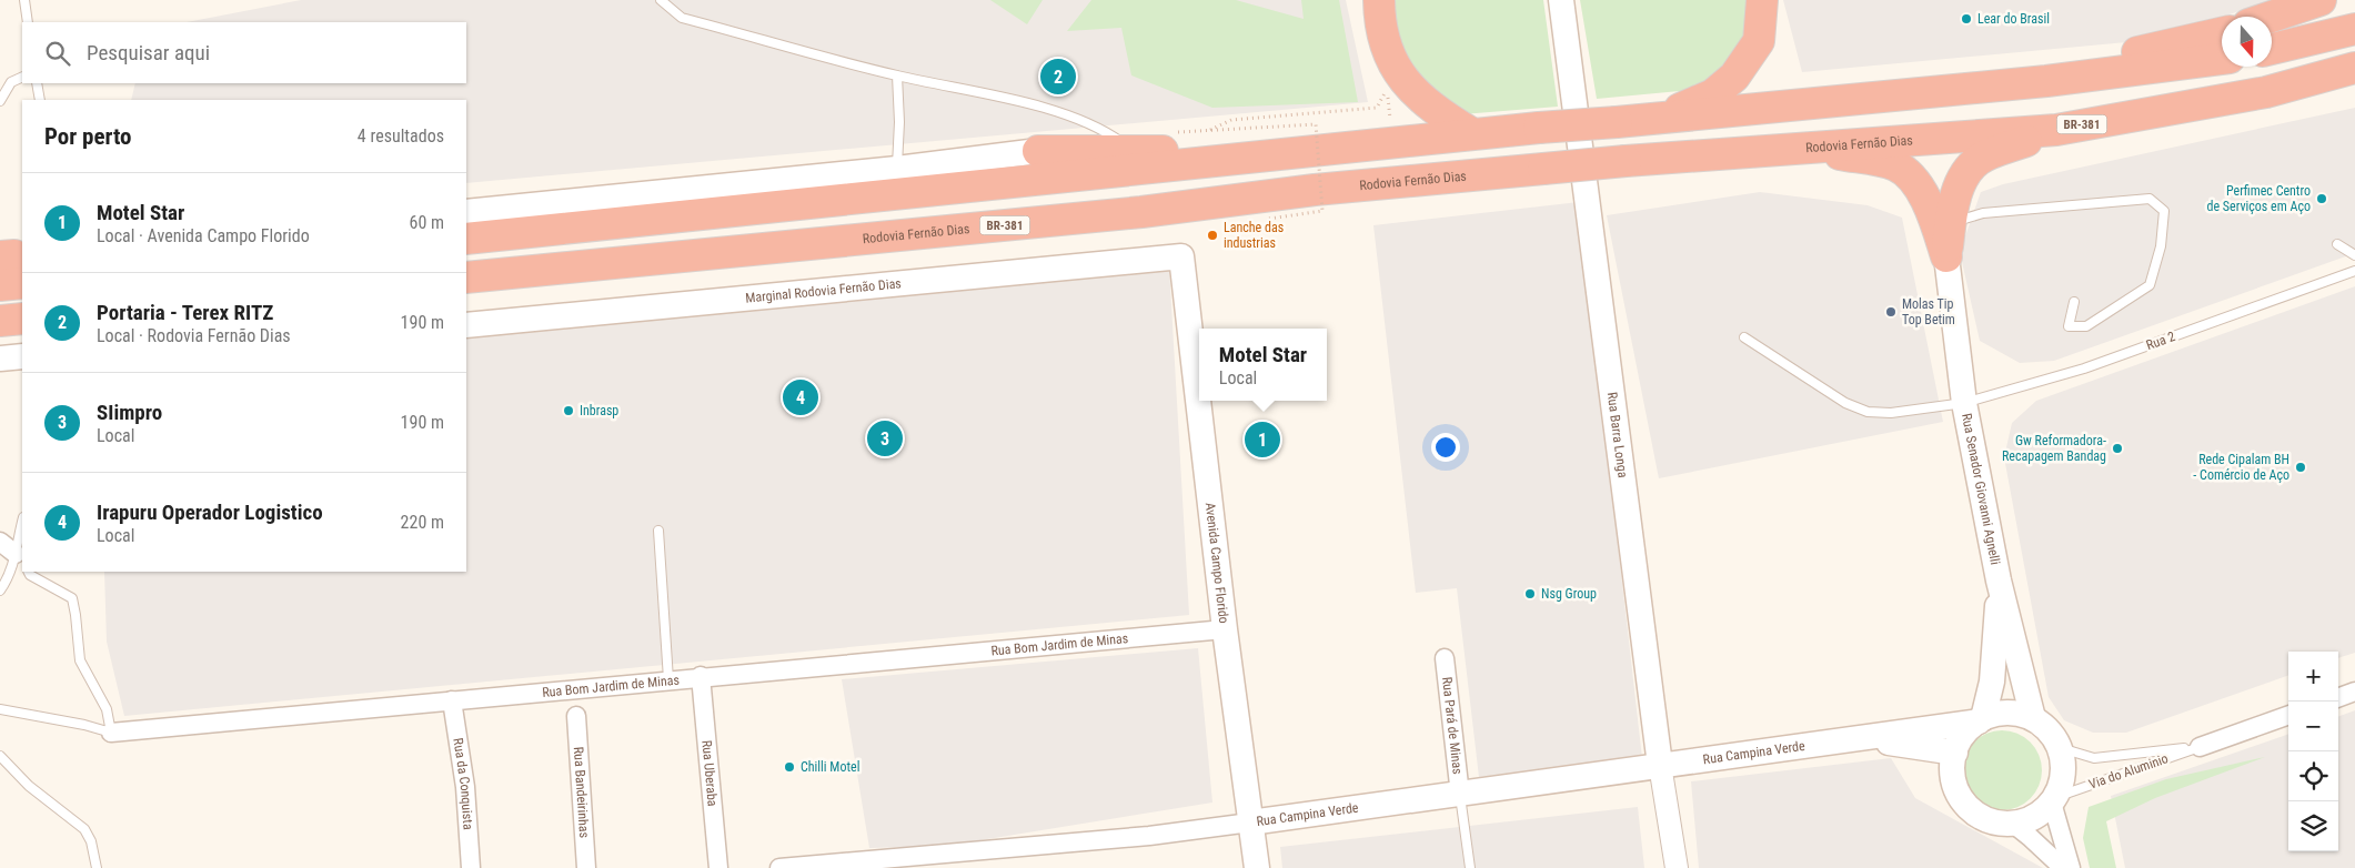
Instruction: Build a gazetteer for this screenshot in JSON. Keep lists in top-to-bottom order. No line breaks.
{"streets":{"highway":["BR-381","Rodovia Fernão Dias"],"main road":["Marginal Rodovia Fernão Dias","Rua Barra Longa","Rua Senador Giovanni Agnelli","Avenida Campo Florido","Rua Campina Verde"],"street":["Rua Bom Jardim de Minas","Rua Pará de Minas","Rua Uberaba","Rua da Conquista","Rua Bandeirinhas"],"lane":["Rua 2","Via do Aluminio"]},"crossings":[["Marginal Rodovia Fernão Dias","Avenida Campo Florido"],["Rua 2","Rua Senador Giovanni Agnelli"],["Rua Barra Longa","Rua Campina Verde"],["Rua Senador Giovanni Agnelli","Rua Campina Verde"],["Rua Senador Giovanni Agnelli","Via do Aluminio"],["Avenida Campo Florido","Rua Bom Jardim de Minas"],["Avenida Campo Florido","Rua Campina Verde"],["Rua Bom Jardim de Minas","Rua Uberaba"],["Rua Bom Jardim de Minas","Rua da Conquista"],["Rua Pará de Minas","Rua Campina Verde"],["Rua Campina Verde","Via do Aluminio"]],"places":["Lear do Brasil","Perfimec Centro de Serviços em Aço","Lanche das industrias","Molas Tip Top Betim","Inbrasp","Gw Reformadora- Recapagem Bandag","Rede Cipalam BH - Comércio de Aço","Nsg Group","Chilli Motel"],"north":"bottom","page":{"search":"Pesquisar aqui","pins":["2","4","3","1"],"heading":["Por perto","4 resultados"],"list":[{"mark":"1","name":"Motel Star","note":"Local · Avenida Campo Florido","value":"60 m"},{"mark":"2","name":"Portaria - Terex RITZ","note":"Local · Rodovia Fernão Dias","value":"190 m"},{"mark":"3","name":"SIimpro","note":"Local","value":"190 m"},{"mark":"4","name":"Irapuru Operador Logistico","note":"Local","value":"220 m"}],"popup":["Motel Star","Local"],"map_buttons":["+","−"]}}
